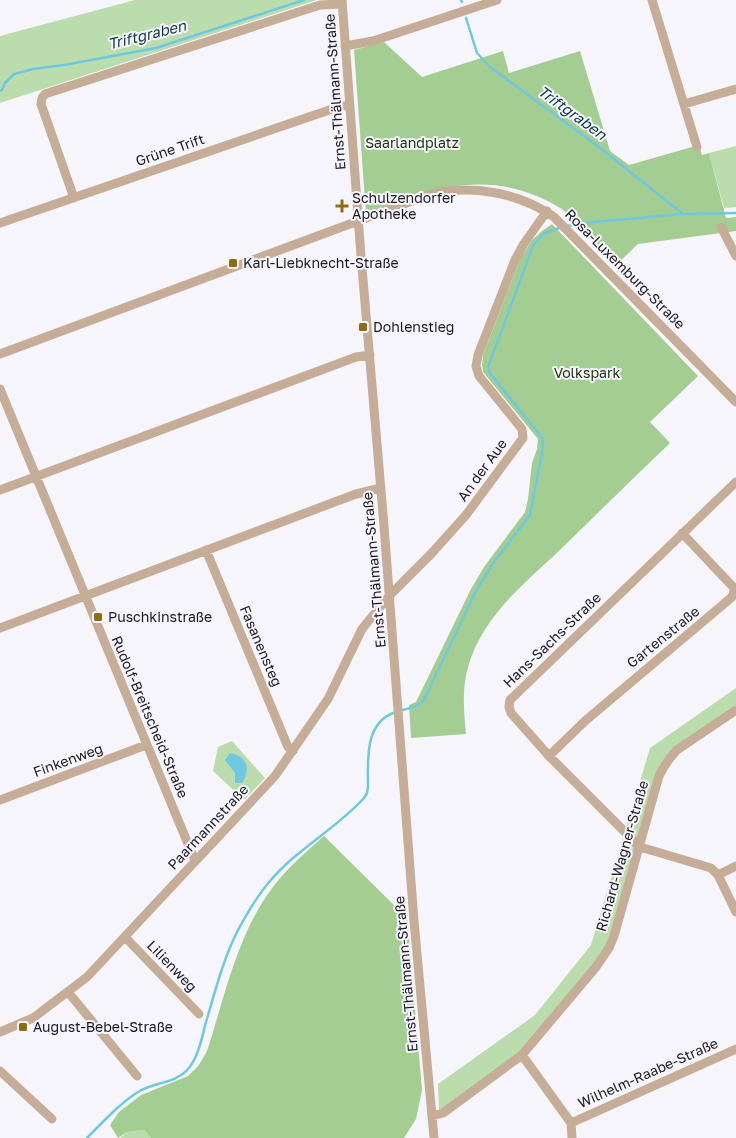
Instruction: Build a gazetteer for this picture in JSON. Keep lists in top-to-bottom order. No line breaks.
{"streets":{"street":["Ernst-Thälmann-Straße","Grüne Trift","Rosa-Luxemburg-Straße","An der Aue","Gartenstraße","Hans-Sachs-Straße","Fasanensteg","Rudolf-Breitscheid-Straße","Finkenweg","Paarmannstraße","Richard-Wagner-Straße","Lilienweg","Wilhelm-Raabe-Straße"]},"crossings":[["Ernst-Thälmann-Straße","Grüne Trift"],["Ernst-Thälmann-Straße","Rosa-Luxemburg-Straße"],["Ernst-Thälmann-Straße","An der Aue"],["Ernst-Thälmann-Straße","Paarmannstraße"],["Ernst-Thälmann-Straße","Richard-Wagner-Straße"],["Rosa-Luxemburg-Straße","An der Aue"],["An der Aue","Paarmannstraße"],["Gartenstraße","Hans-Sachs-Straße"],["Hans-Sachs-Straße","Richard-Wagner-Straße"],["Fasanensteg","Paarmannstraße"],["Rudolf-Breitscheid-Straße","Finkenweg"],["Rudolf-Breitscheid-Straße","Paarmannstraße"],["Paarmannstraße","Lilienweg"]],"water":["Triftgraben"],"parks":["Saarlandplatz","Volkspark"],"places":{"health":["Schulzendorfer Apotheke"],"transit":["Karl-Liebknecht-Straße","Dohlenstieg","Puschkinstraße","August-Bebel-Straße"]}}
